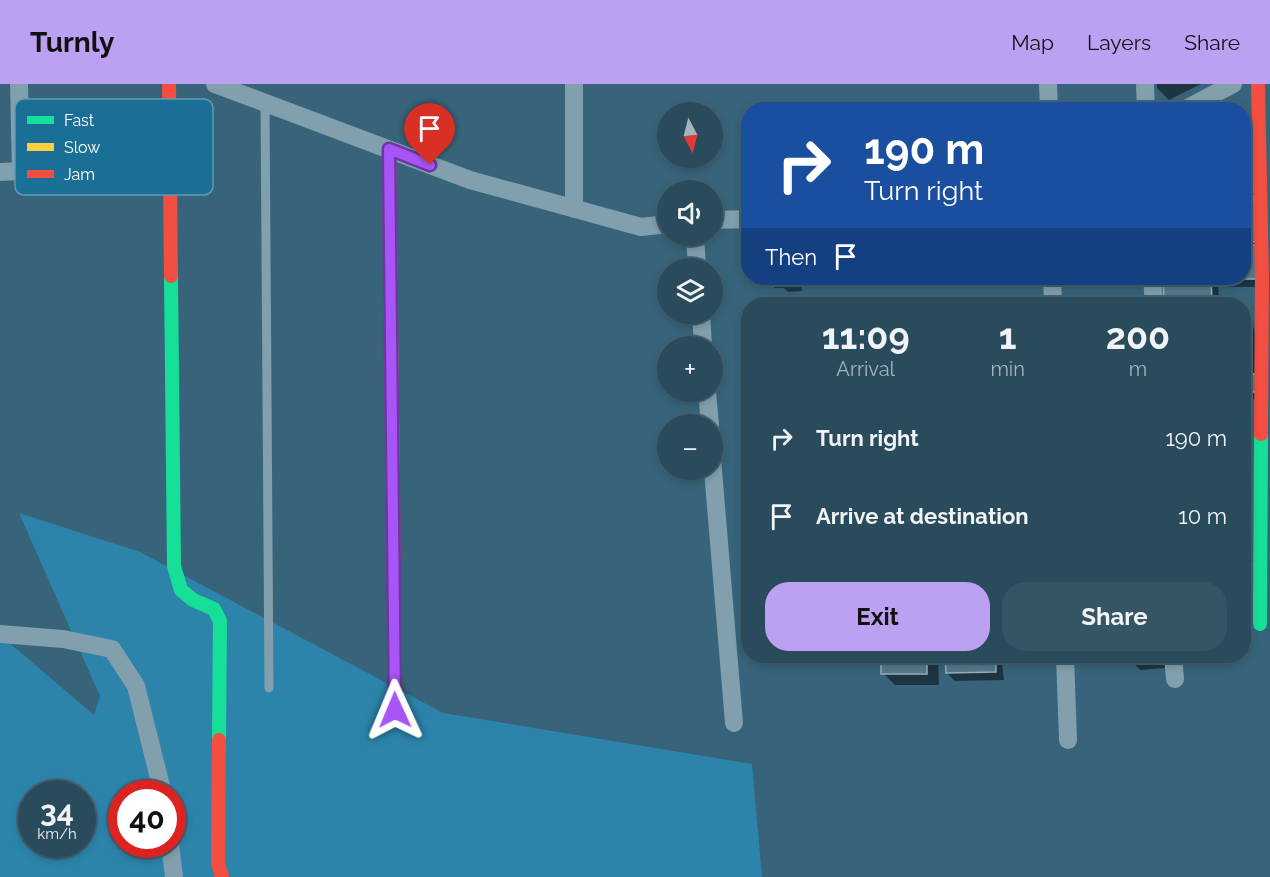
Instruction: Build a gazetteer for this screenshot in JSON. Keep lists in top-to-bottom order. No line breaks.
{"legend":["Fast","Slow","Jam"],"north":"bottom","page":{"header":"Turnly","nav":["Map","Layers","Share"],"map_buttons":["+","−"],"turn":["190 m","Turn right"],"then":"Then","eta":["11:09","Arrival","1","min","200","m"],"list":[{"name":"Turn right","value":"190 m"},{"name":"Arrive at destination","value":"10 m"}],"buttons":["Exit","Share"],"speed":"34 km/h","limit":"40"}}
